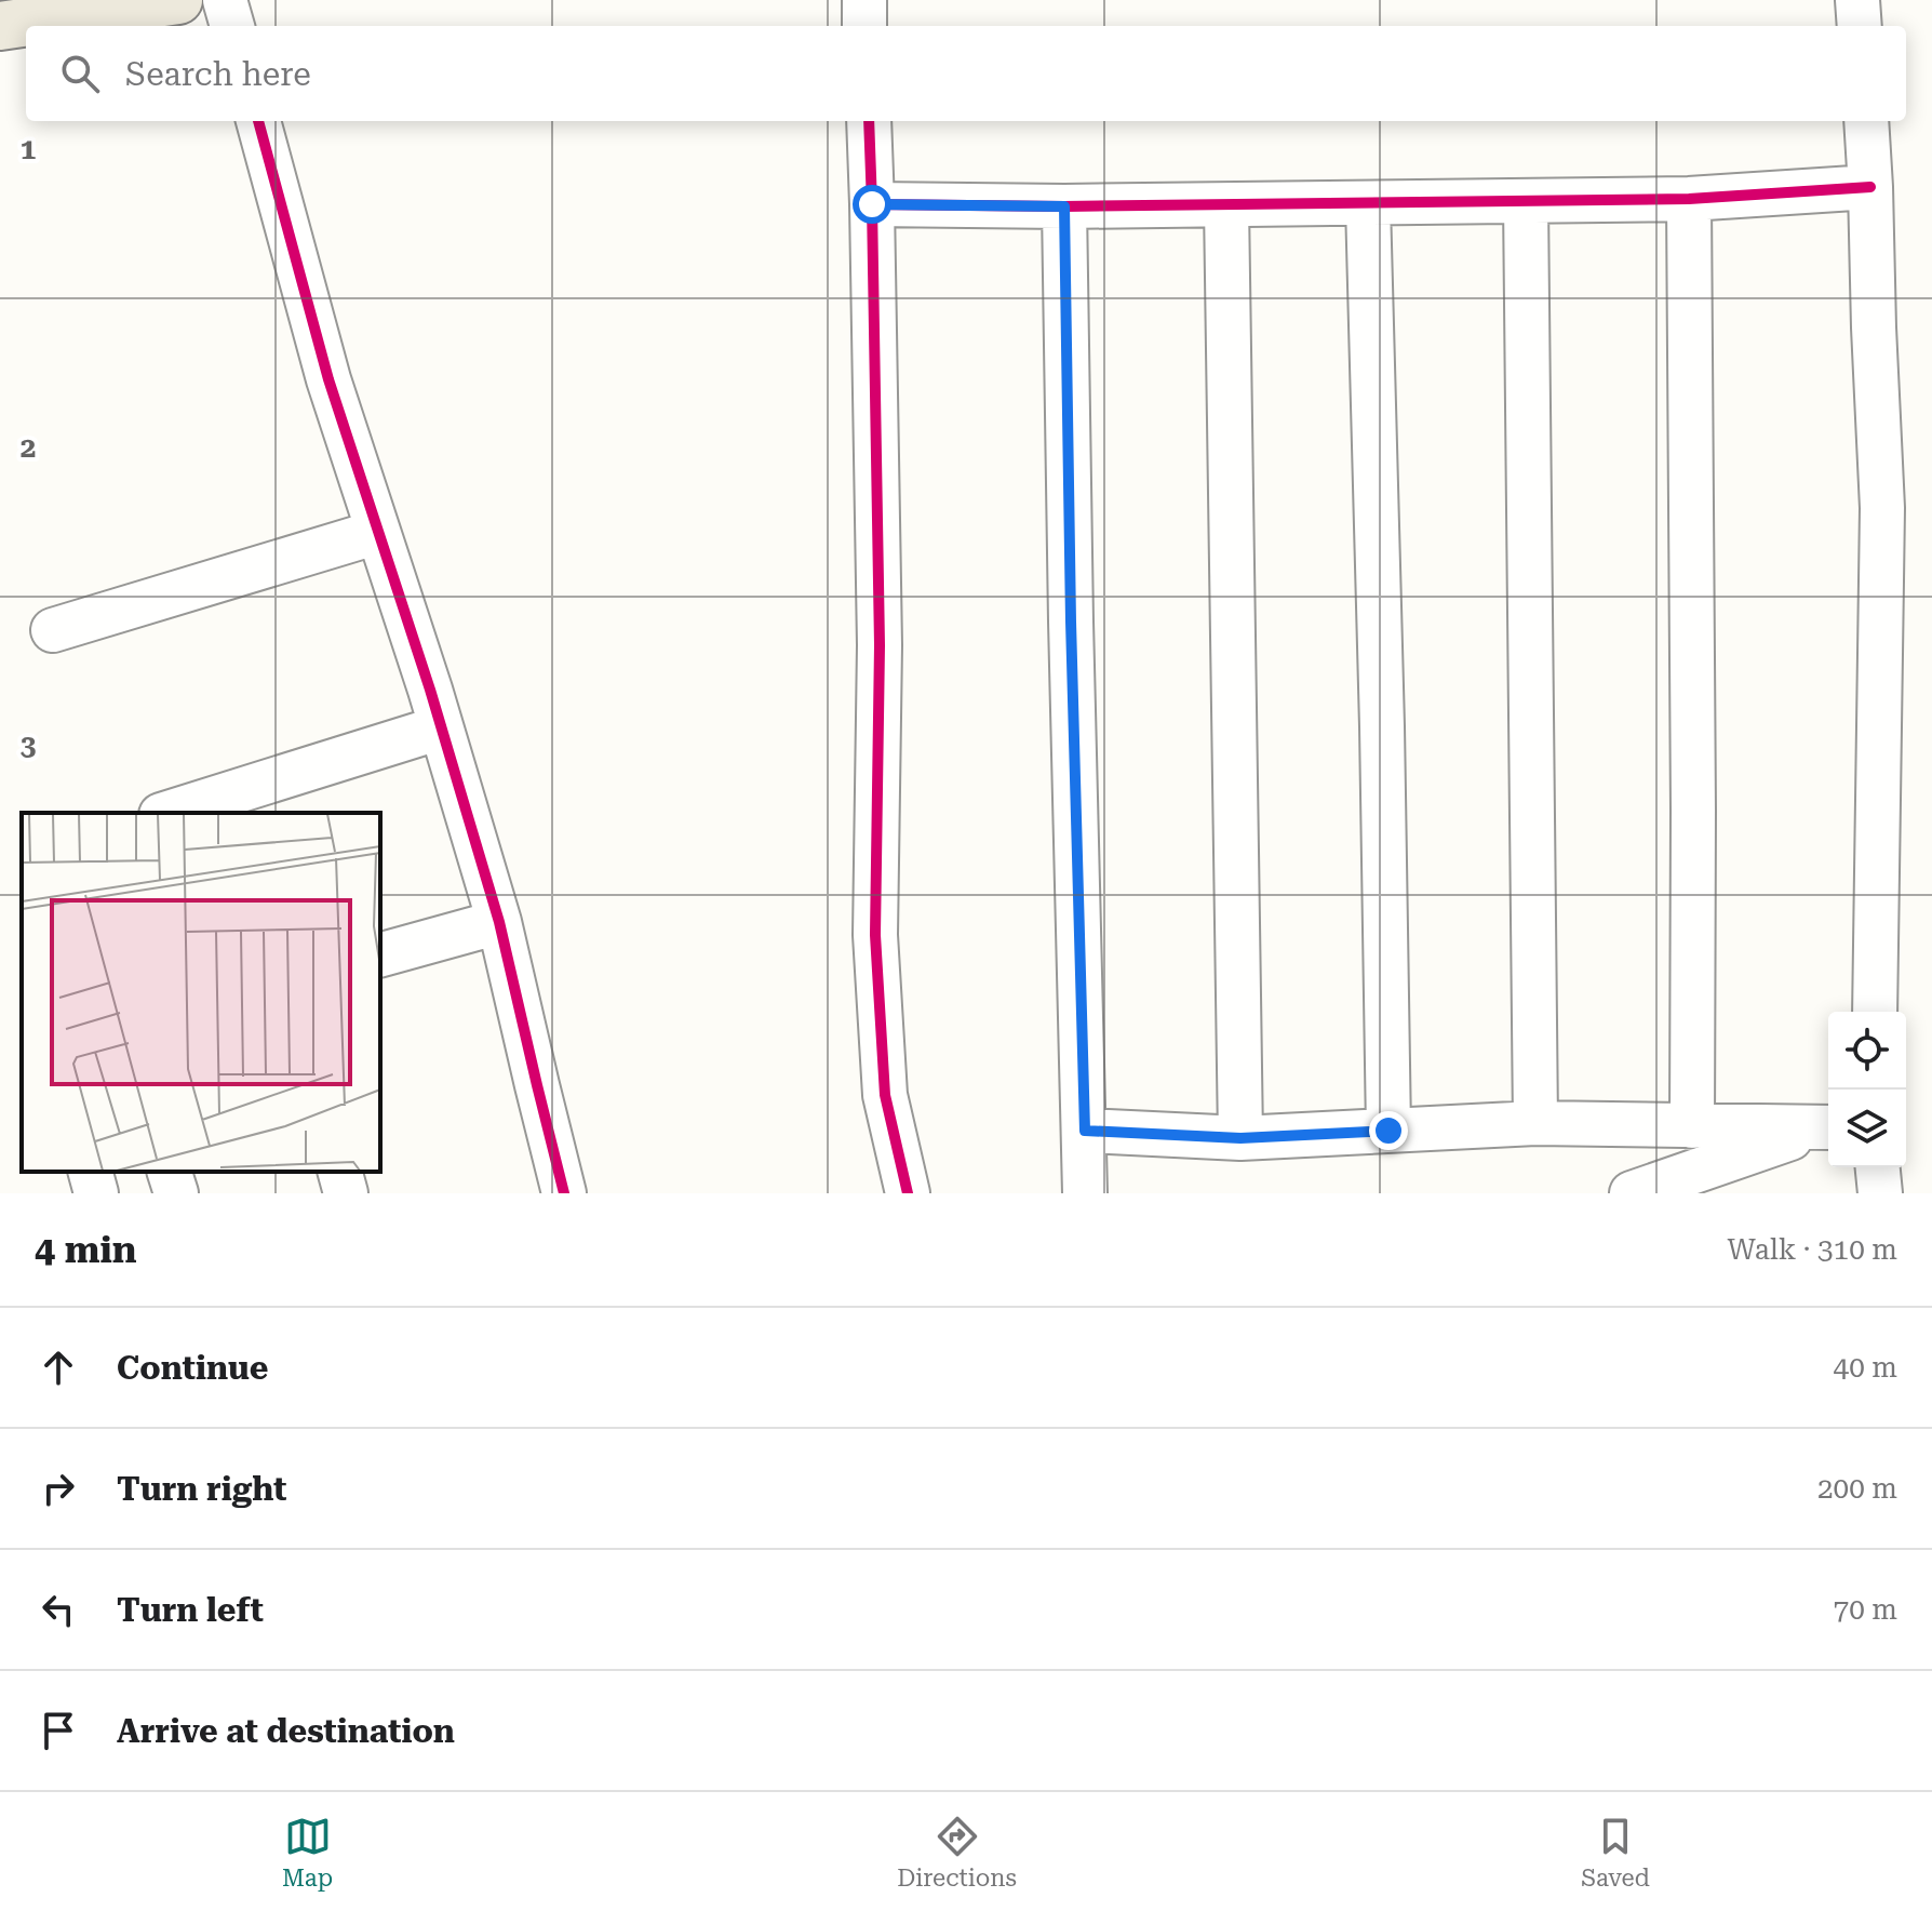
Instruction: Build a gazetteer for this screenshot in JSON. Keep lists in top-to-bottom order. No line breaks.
{"page":{"search":"Search here","heading":["4 min","Walk · 310 m"],"list":[["Continue","40 m"],["Turn right","200 m"],["Turn left","70 m"],"Arrive at destination"],"nav":["Map","Directions","Saved"]},"grid":{"rows":["1","2","3"]}}
